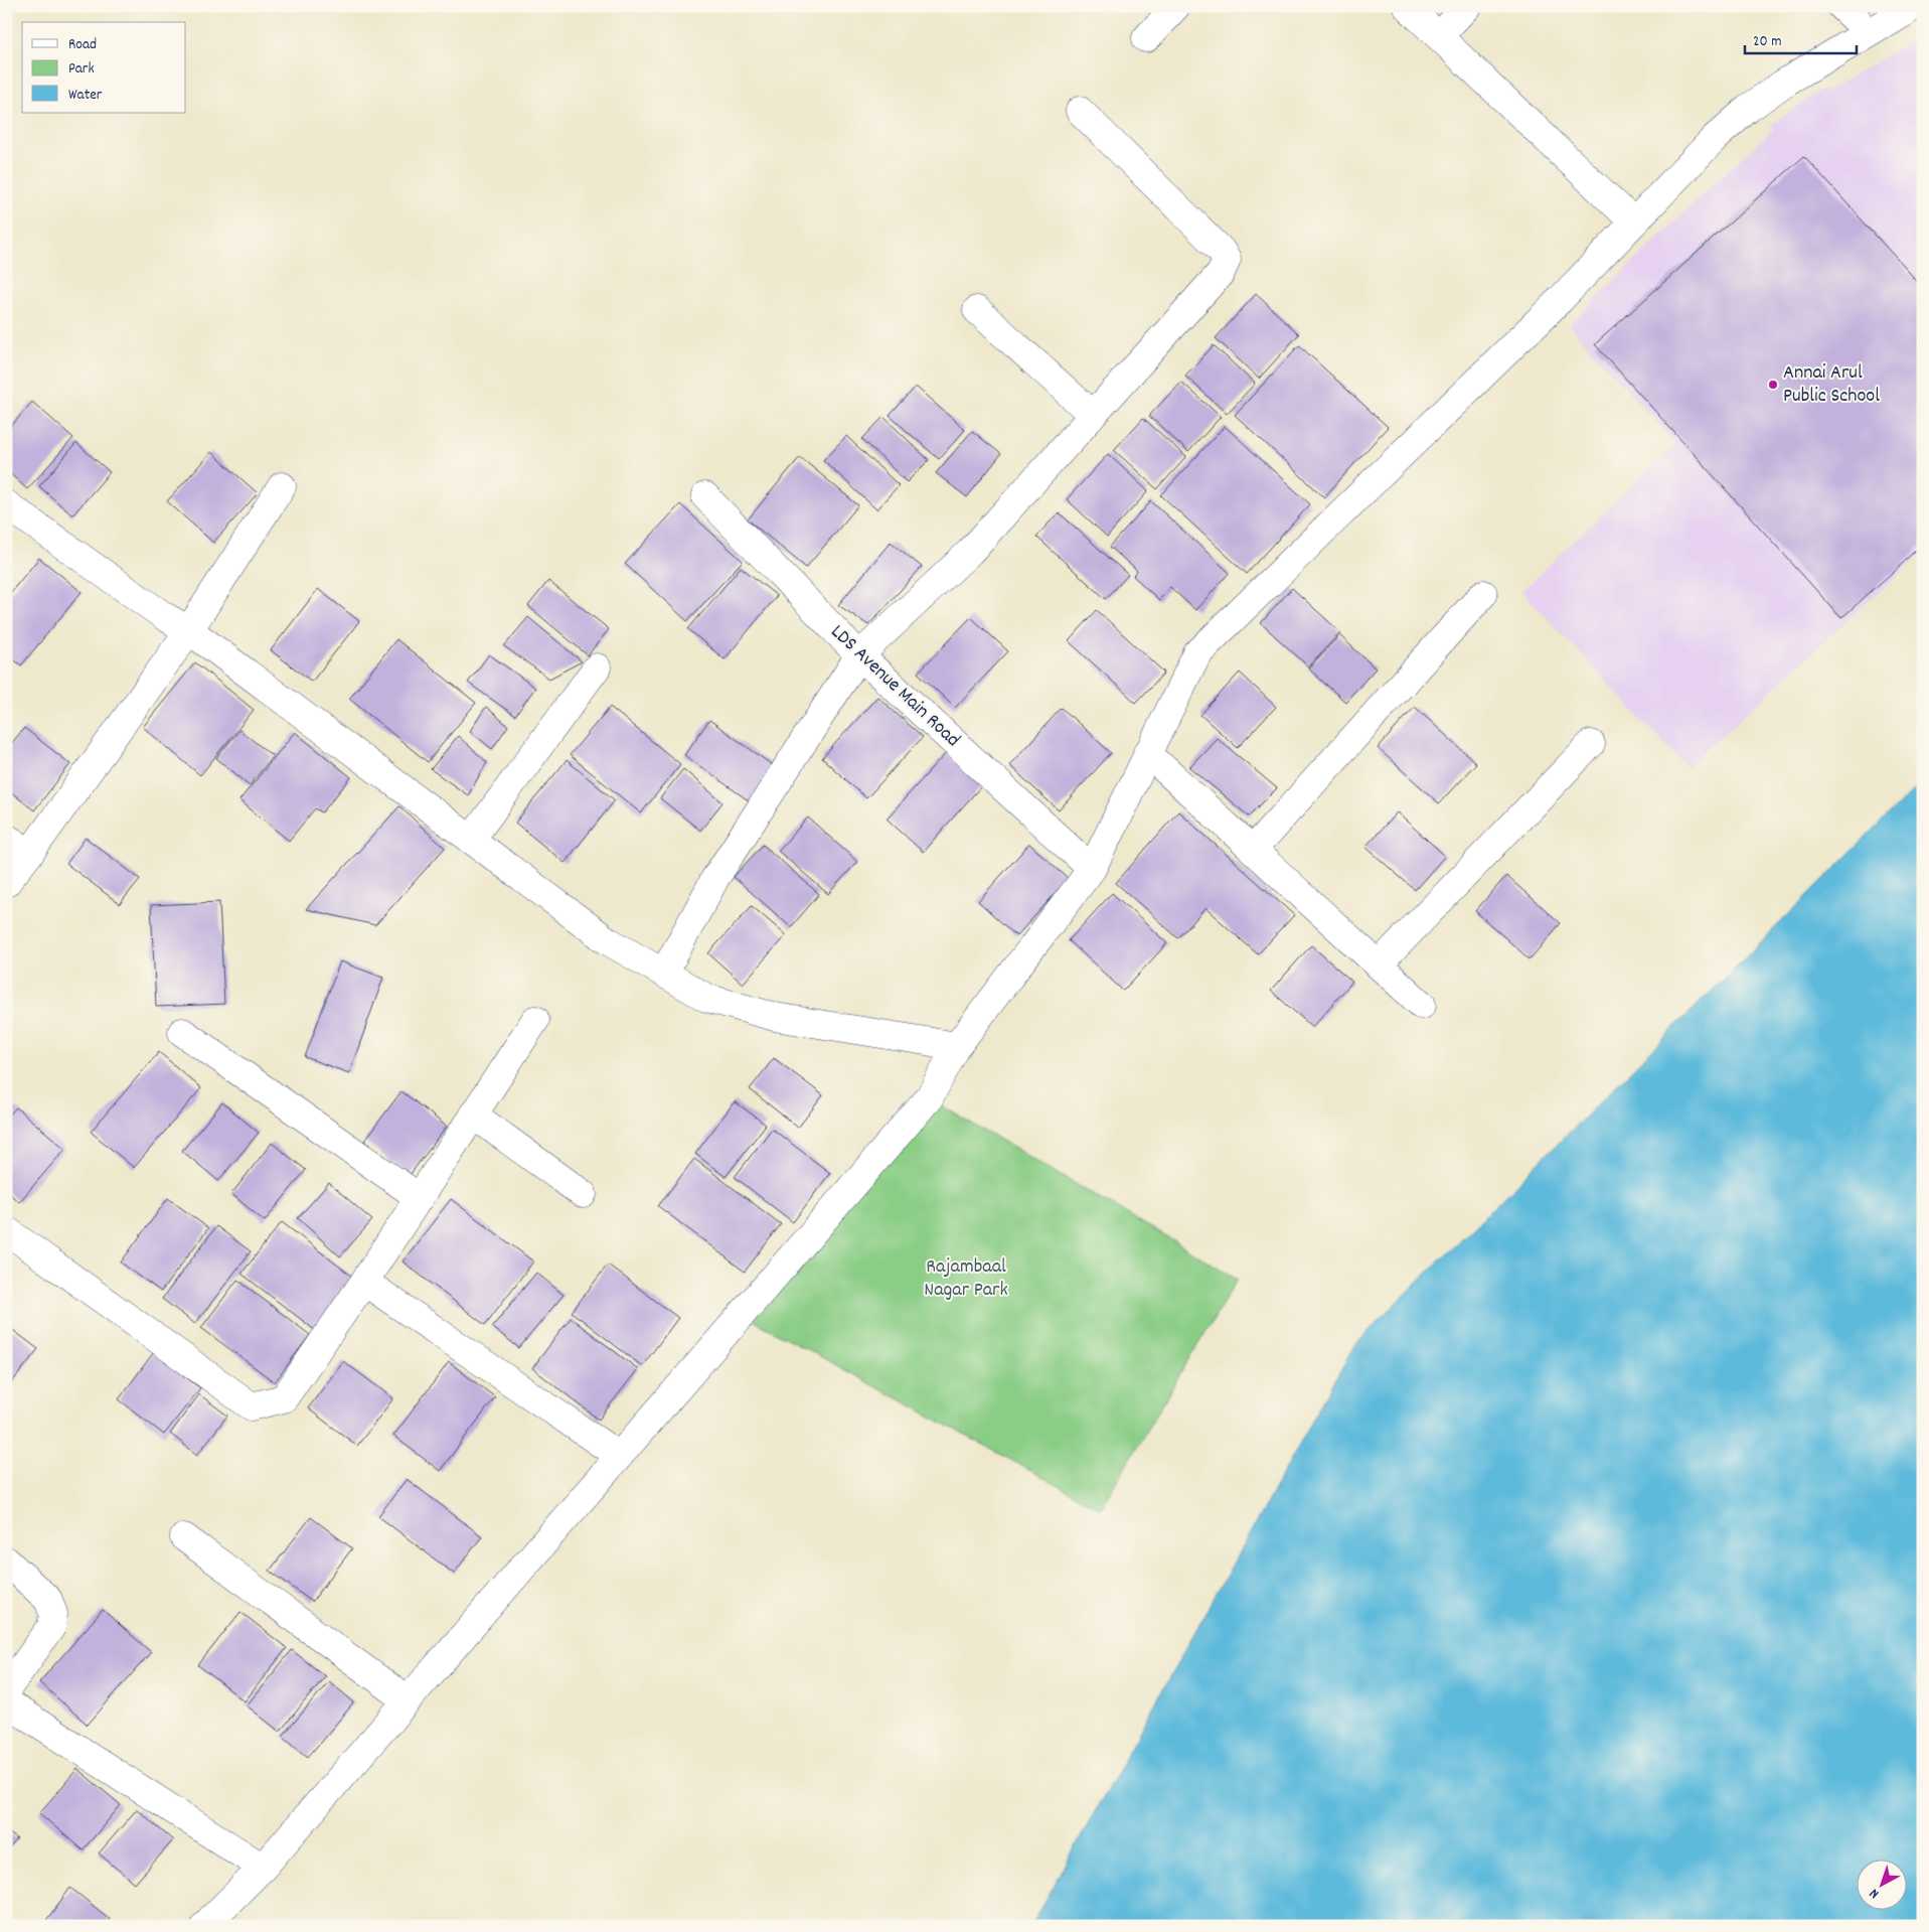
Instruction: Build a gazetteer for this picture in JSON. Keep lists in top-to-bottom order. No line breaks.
{"streets":{"street":["LDS Avenue Main Road"]},"parks":["Rajambaal Nagar Park"],"places":["Annai Arul Public School"],"legend":["Road","Park","Water"],"scale_bar":"20 m","north":"bottom left"}
